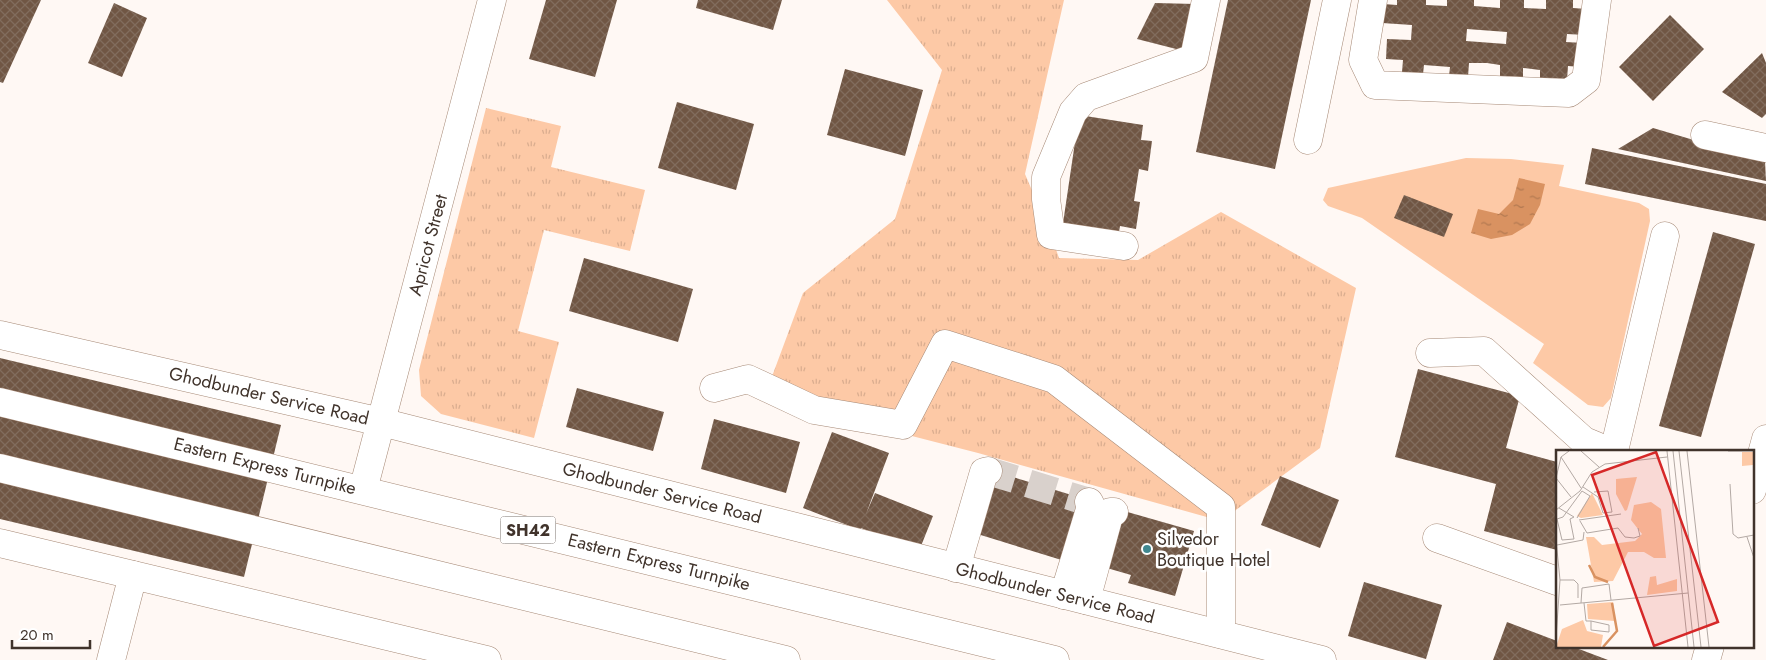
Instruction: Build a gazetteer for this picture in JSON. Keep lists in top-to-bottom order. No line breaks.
{"streets":{"street":["Apricot Street","Ghodbunder Service Road","Eastern Express Turnpike","SH42"]},"crossings":[["Apricot Street","Ghodbunder Service Road"],["Apricot Street","Eastern Express Turnpike"]],"places":["Silvedor Boutique Hotel"],"scale_bar":"20 m"}
